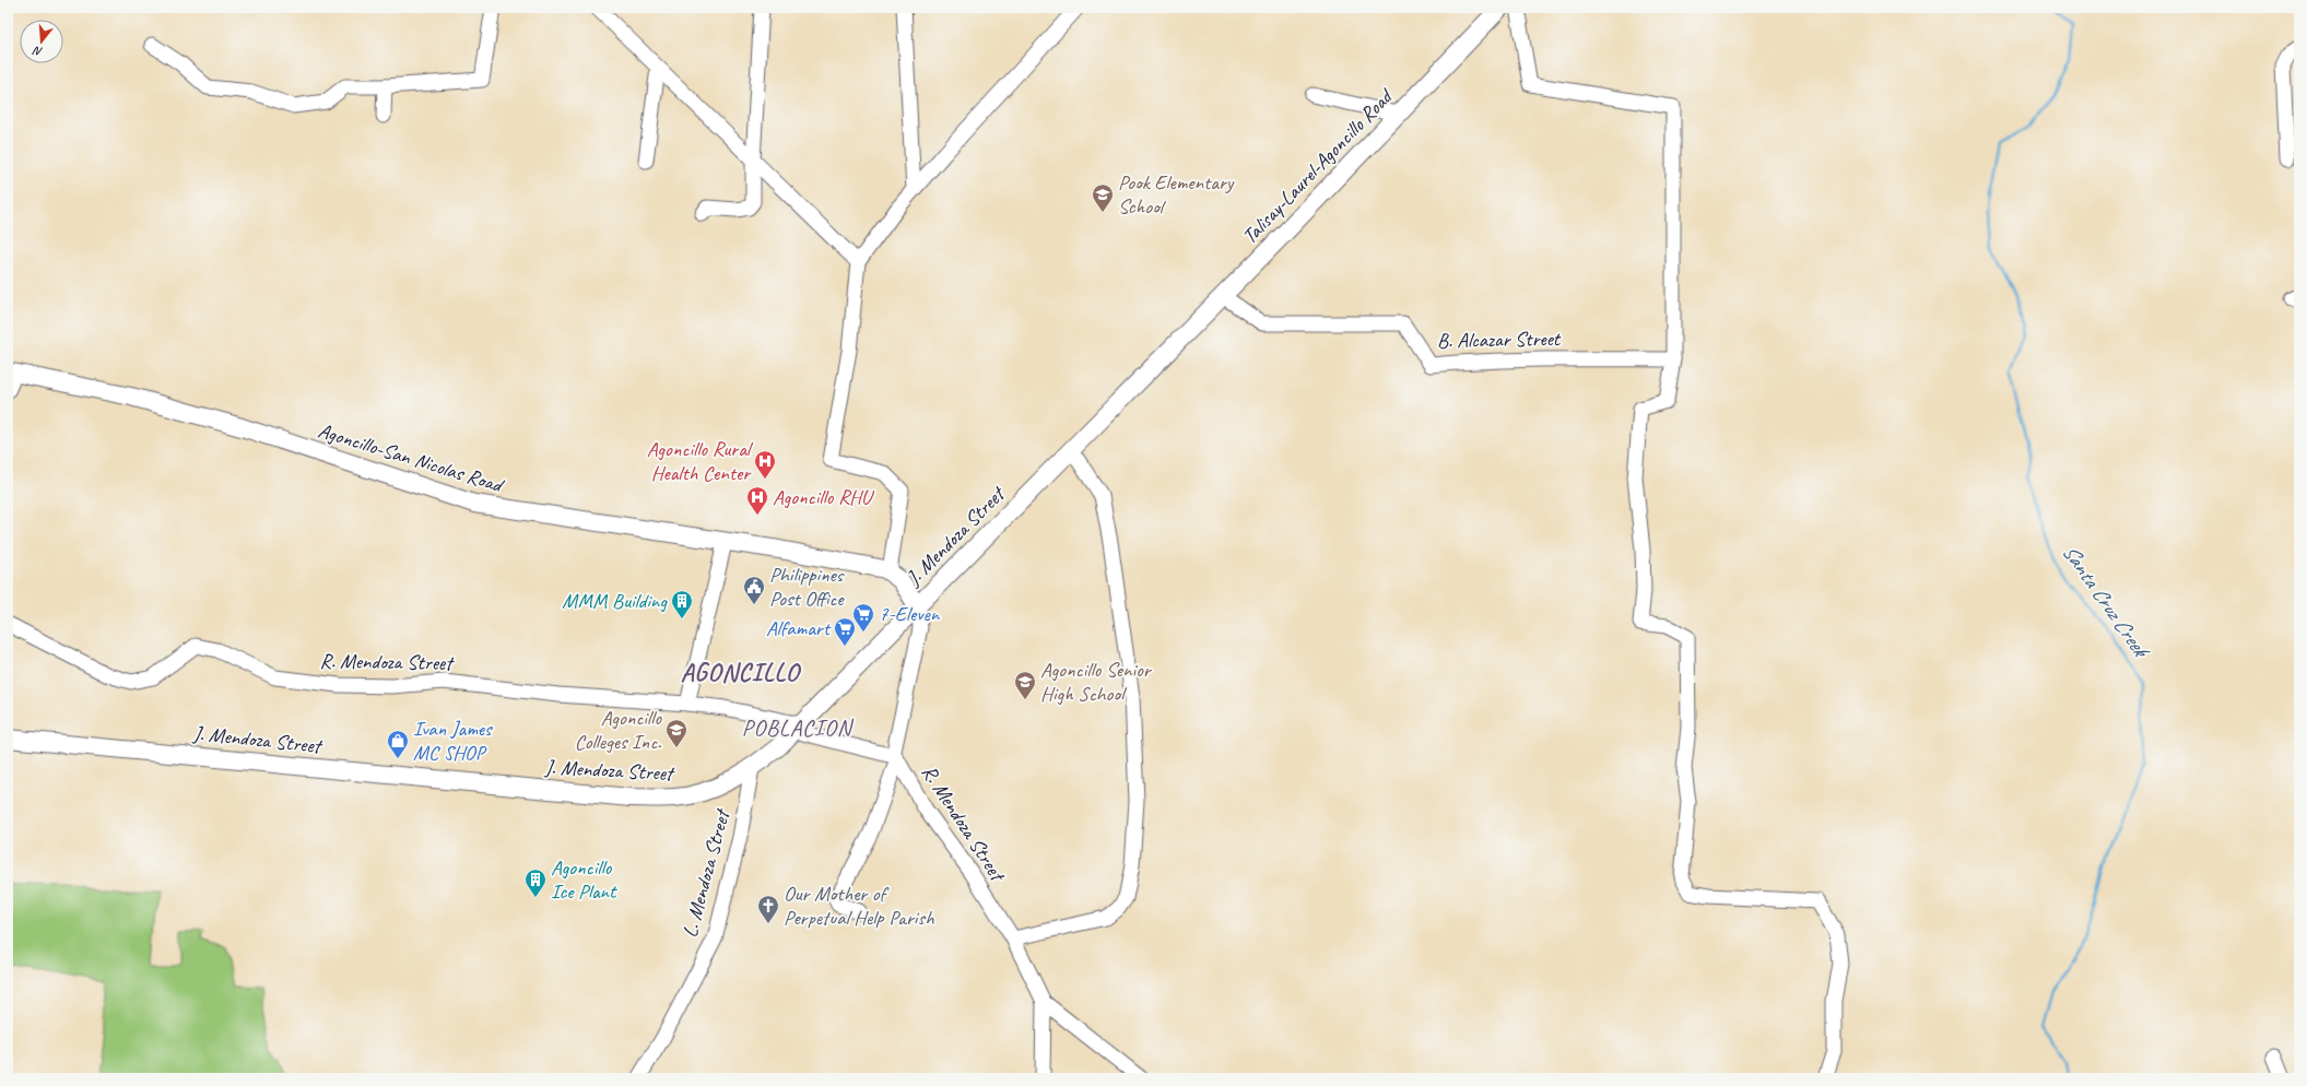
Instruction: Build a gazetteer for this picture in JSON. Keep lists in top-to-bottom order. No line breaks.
{"streets":{"main road":["Talisay-Laurel-Agoncillo Road","Agoncillo-San Nicolas Road","J. Mendoza Street"],"street":["B. Alcazar Street","R. Mendoza Street","L. Mendoza Street"]},"crossings":[["Talisay-Laurel-Agoncillo Road","B. Alcazar Street"],["Talisay-Laurel-Agoncillo Road","J. Mendoza Street"],["J. Mendoza Street","R. Mendoza Street"],["J. Mendoza Street","L. Mendoza Street"]],"districts":["AGONCILLO","POBLACION"],"water":["Santa Cruz Creek"],"places":{"school or university":["Pook Elementary School","Agoncillo Senior High School","Agoncillo Colleges Inc."],"hospital":["Agoncillo Rural Health Center","Agoncillo RHU"],"public building":["Philippines Post Office"],"building":["MMM Building","Agoncillo Ice Plant"],"supermarket":["7-Eleven","Alfamart"],"shop":["Ivan James MC SHOP"],"church":["Our Mother of Perpetual Help Parish"]},"north":"bottom"}
